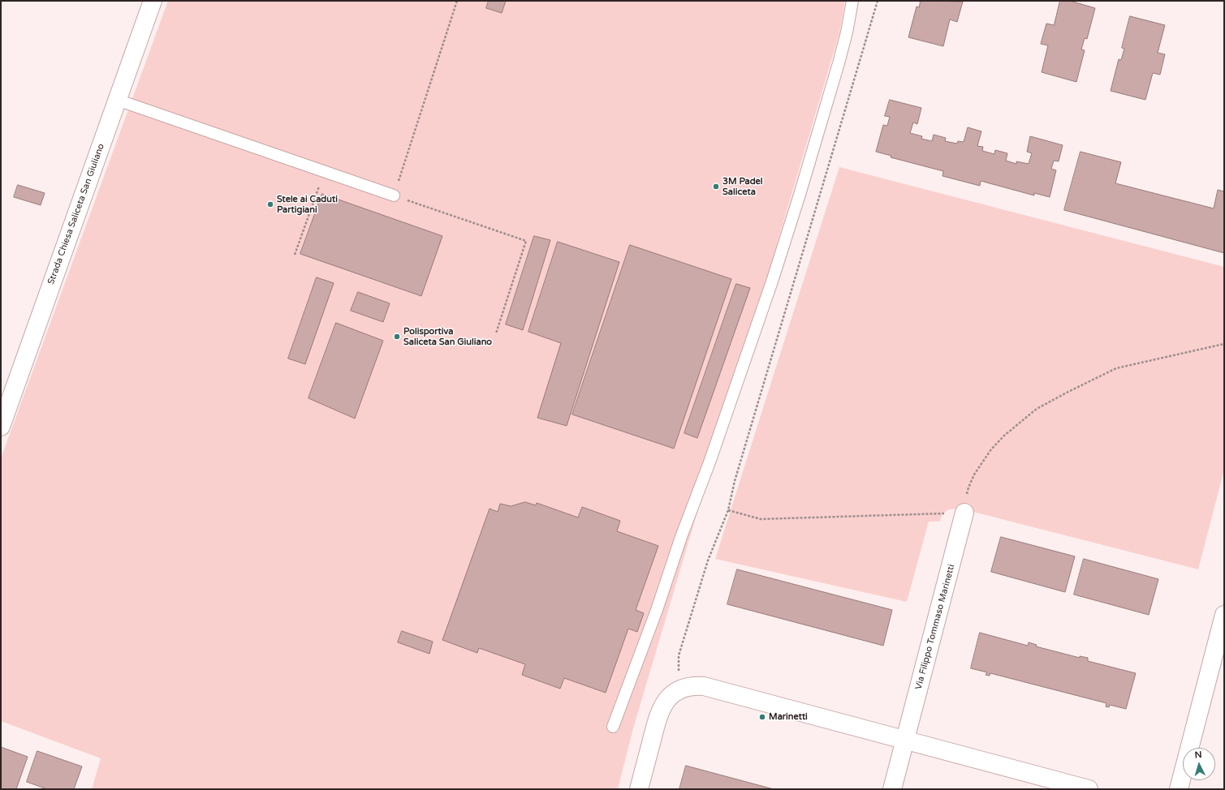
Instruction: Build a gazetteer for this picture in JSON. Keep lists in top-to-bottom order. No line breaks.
{"streets":{"street":["Strada Chiesa Saliceta San Giuliano","Via Filippo Tommaso Marinetti"]},"places":["3M Padel Saliceta","Stele ai Caduti Partigiani","Polisportiva Saliceta San Giuliano","Marinetti"],"north":"top"}
